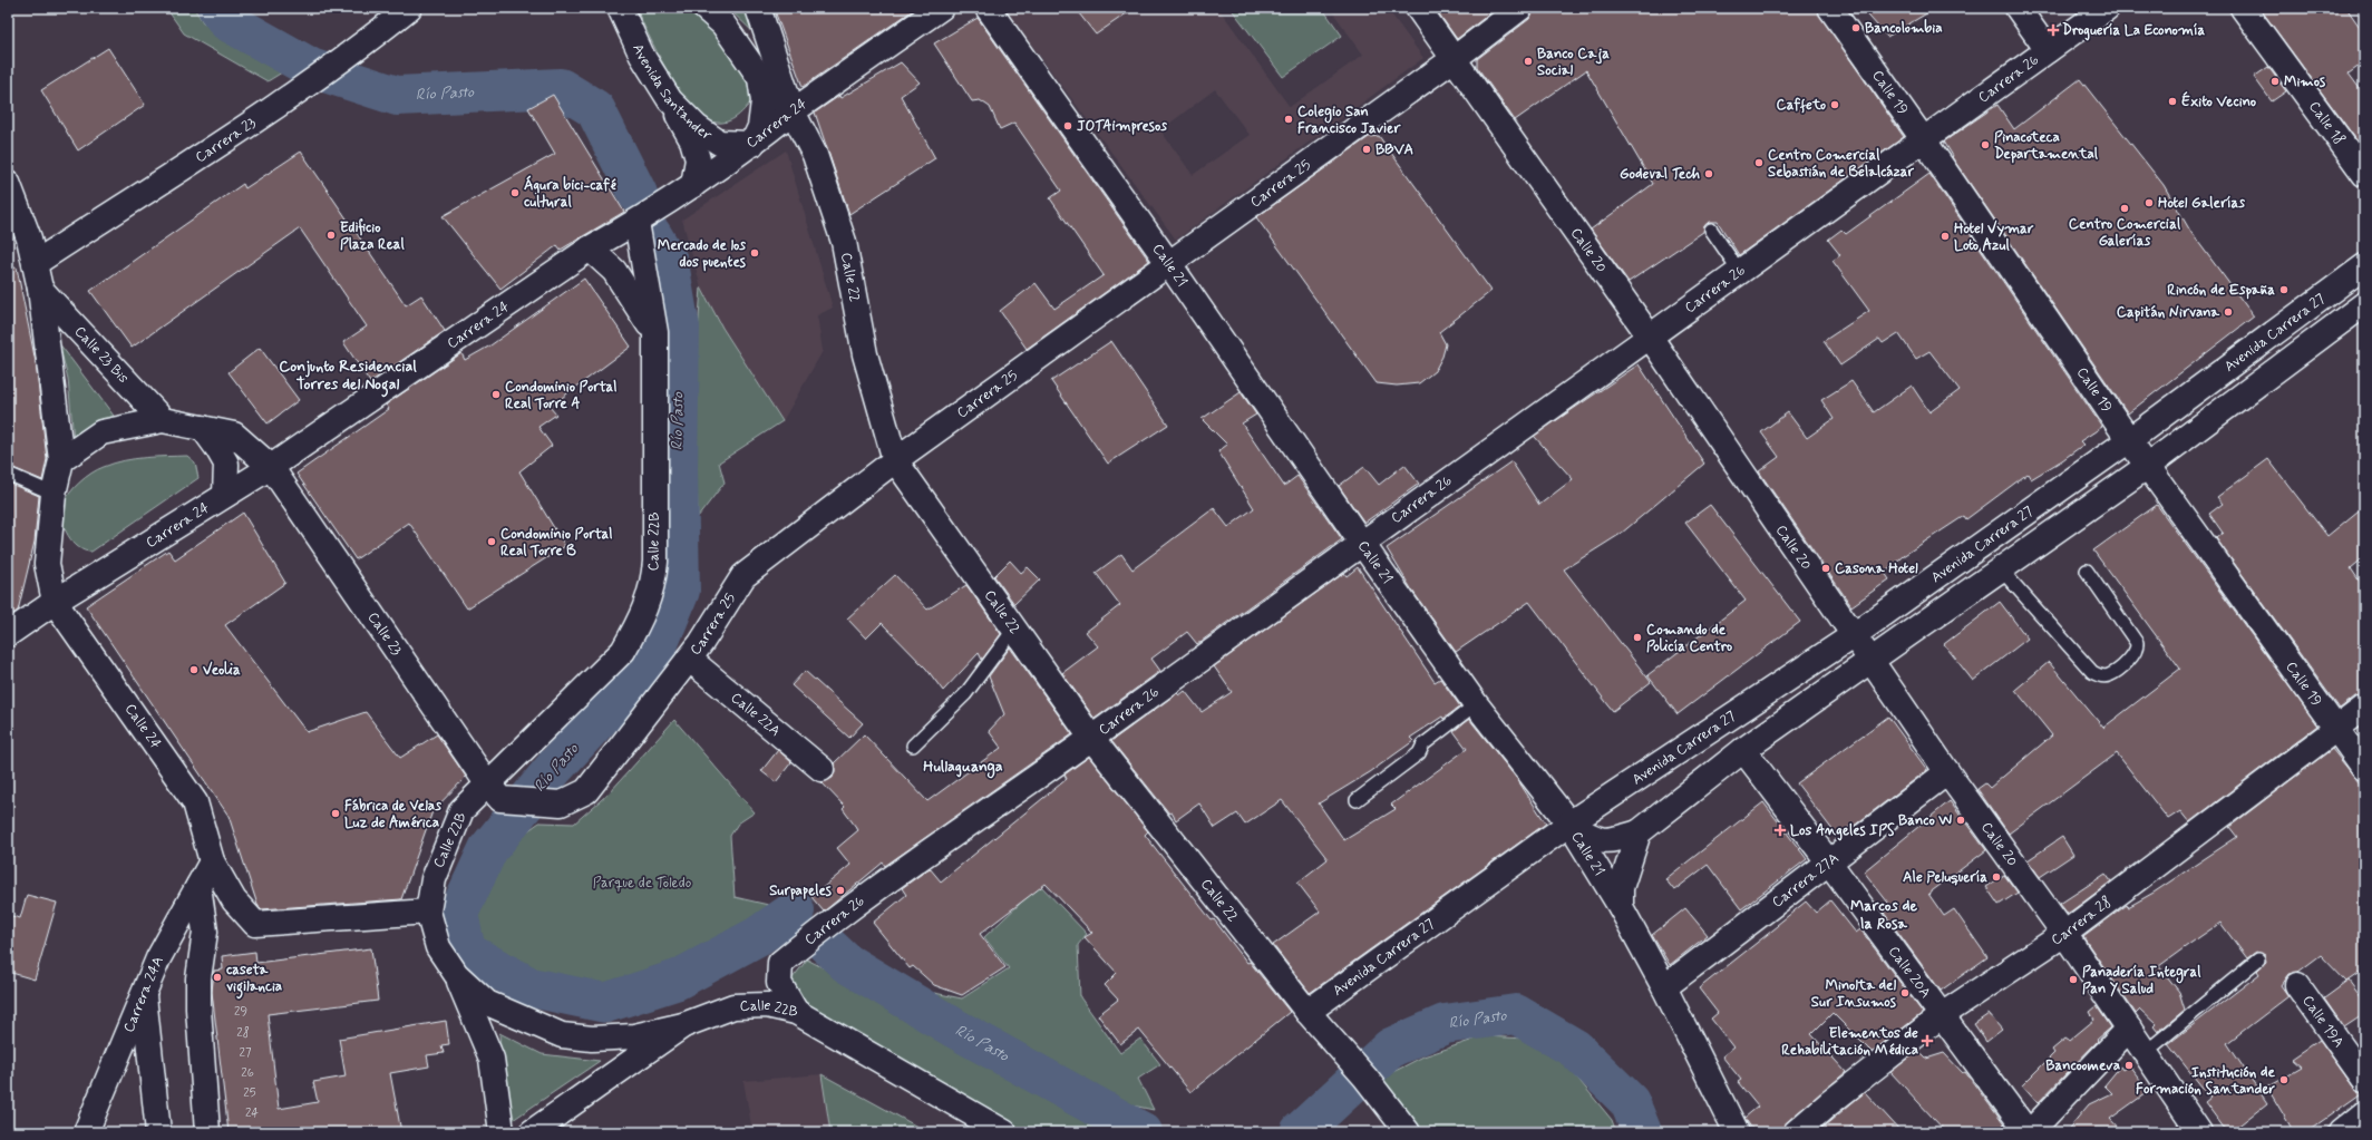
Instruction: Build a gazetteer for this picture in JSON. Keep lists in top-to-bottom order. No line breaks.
{"streets":{"street":["Carrera 26","Avenida Santander","Calle 19","Calle 18","Carrera 24","Carrera 23","Carrera 25","Calle 20","Calle 21","Calle 22","Avenida Carrera 27","Calle 23 Bis","Calle 22B","Calle 23","Calle 22A","Calle 24","Carrera 27A","Carrera 28","Calle 20A","Carrera 24A","Calle 19A"]},"crossings":[["Carrera 26","Calle 19"],["Carrera 26","Calle 20"],["Carrera 26","Calle 21"],["Carrera 26","Calle 22"],["Carrera 26","Calle 22B"],["Avenida Santander","Carrera 24"],["Calle 19","Avenida Carrera 27"],["Calle 19","Carrera 28"],["Carrera 24","Calle 22"],["Carrera 24","Calle 22B"],["Carrera 24","Calle 23"],["Carrera 24","Calle 24"],["Carrera 25","Calle 20"],["Carrera 25","Calle 21"],["Carrera 25","Calle 22"],["Carrera 25","Calle 22B"],["Carrera 25","Calle 23"],["Carrera 25","Calle 22A"],["Calle 20","Avenida Carrera 27"],["Calle 20","Carrera 27A"],["Calle 20","Carrera 28"],["Calle 21","Avenida Carrera 27"],["Calle 21","Carrera 27A"],["Calle 22","Avenida Carrera 27"],["Avenida Carrera 27","Calle 20A"],["Calle 23 Bis","Calle 23"],["Calle 22B","Calle 23"],["Calle 22B","Calle 24"],["Calle 24","Carrera 24A"],["Carrera 27A","Calle 20A"],["Carrera 28","Calle 20A"]],"districts":["Conjunto Residencial Torres del Nogal","Hullaguanga","Marcos de la Rosa"],"water":["Río Pasto"],"parks":["Parque de Toledo"],"places":{"other":["Bancolombia","Banco Caja Social","Mimos","Éxito Vecino","Caffeto","Colegio San Francisco Javier","JOTAimpresos","Pinacoteca Departamental","BBVA","Centro Comercial Sebastián de Belalcázar","Godeval Tech","Águra bici-café cultural","Hotel Galerías","Centro Comercial Galerías","Edificio Plaza Real","Hotel Vymar Loto Azul","Mercado de los dos puentes","Rincón de España","Capitán Nirvana","Condominio Portal Real Torre A","Condominio Portal Real Torre B","Casona Hotel","Comando de Policía Centro","Veolia","Fábrica de Velas Luz de América","Banco W","Ale Peluquería","Surpapeles","caseta vigilancia","Panadería Integral Pan Y Salud","Minolta del Sur Insumos","Bancoomeva","Institución de Formación Santander"],"health":["Droguería La Economía","Los Angeles IPS","Elementos de Rehabilitación Médica"]},"house_numbers":["29","28","27","26","25","24"]}
